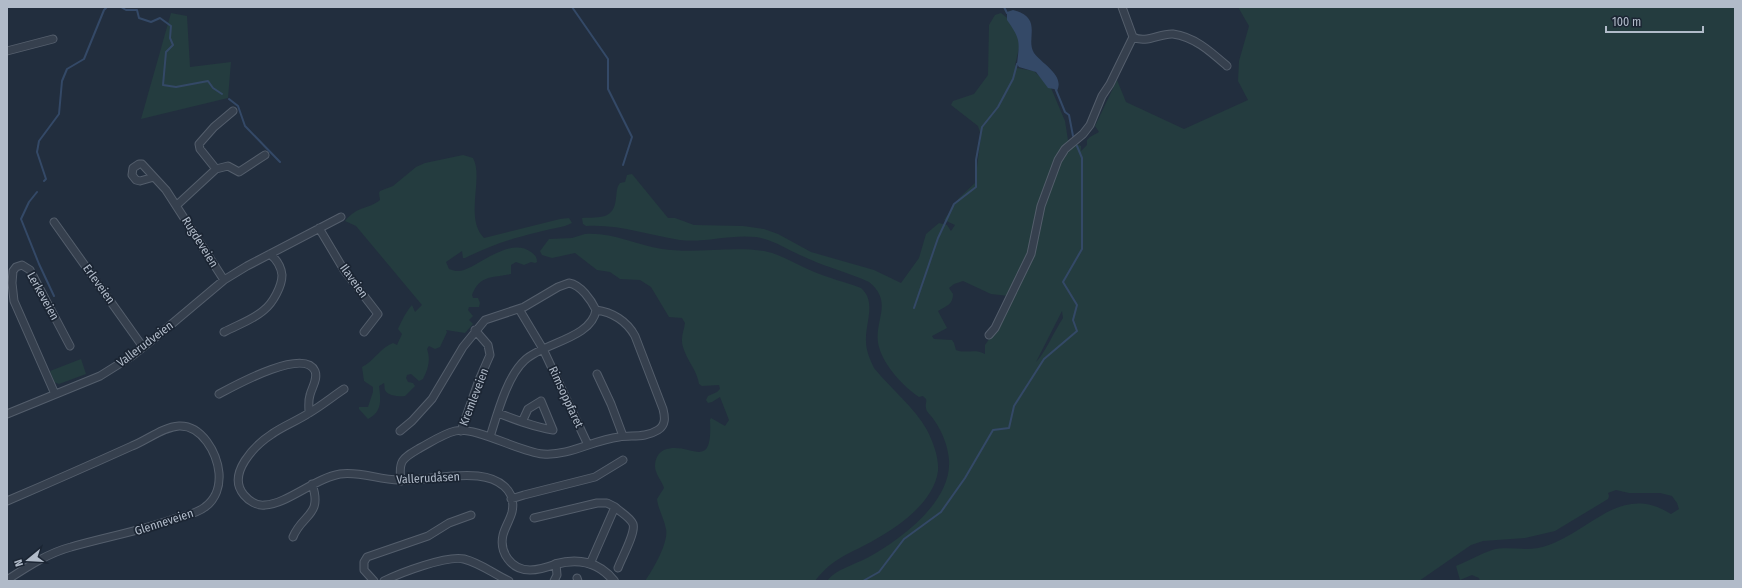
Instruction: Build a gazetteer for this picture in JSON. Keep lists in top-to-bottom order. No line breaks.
{"streets":{"street":["Rugdeveien","Ilaveien","Erleveien","Lerkeveien","Vallerudveien","Kremleveien","Rimsoppfaret","Vallerudåsen","Glenneveien"]},"crossings":[["Rugdeveien","Vallerudveien"],["Ilaveien","Vallerudveien"],["Erleveien","Vallerudveien"],["Lerkeveien","Vallerudveien"],["Kremleveien","Vallerudåsen"]],"scale_bar":"100 m","north":"left"}
